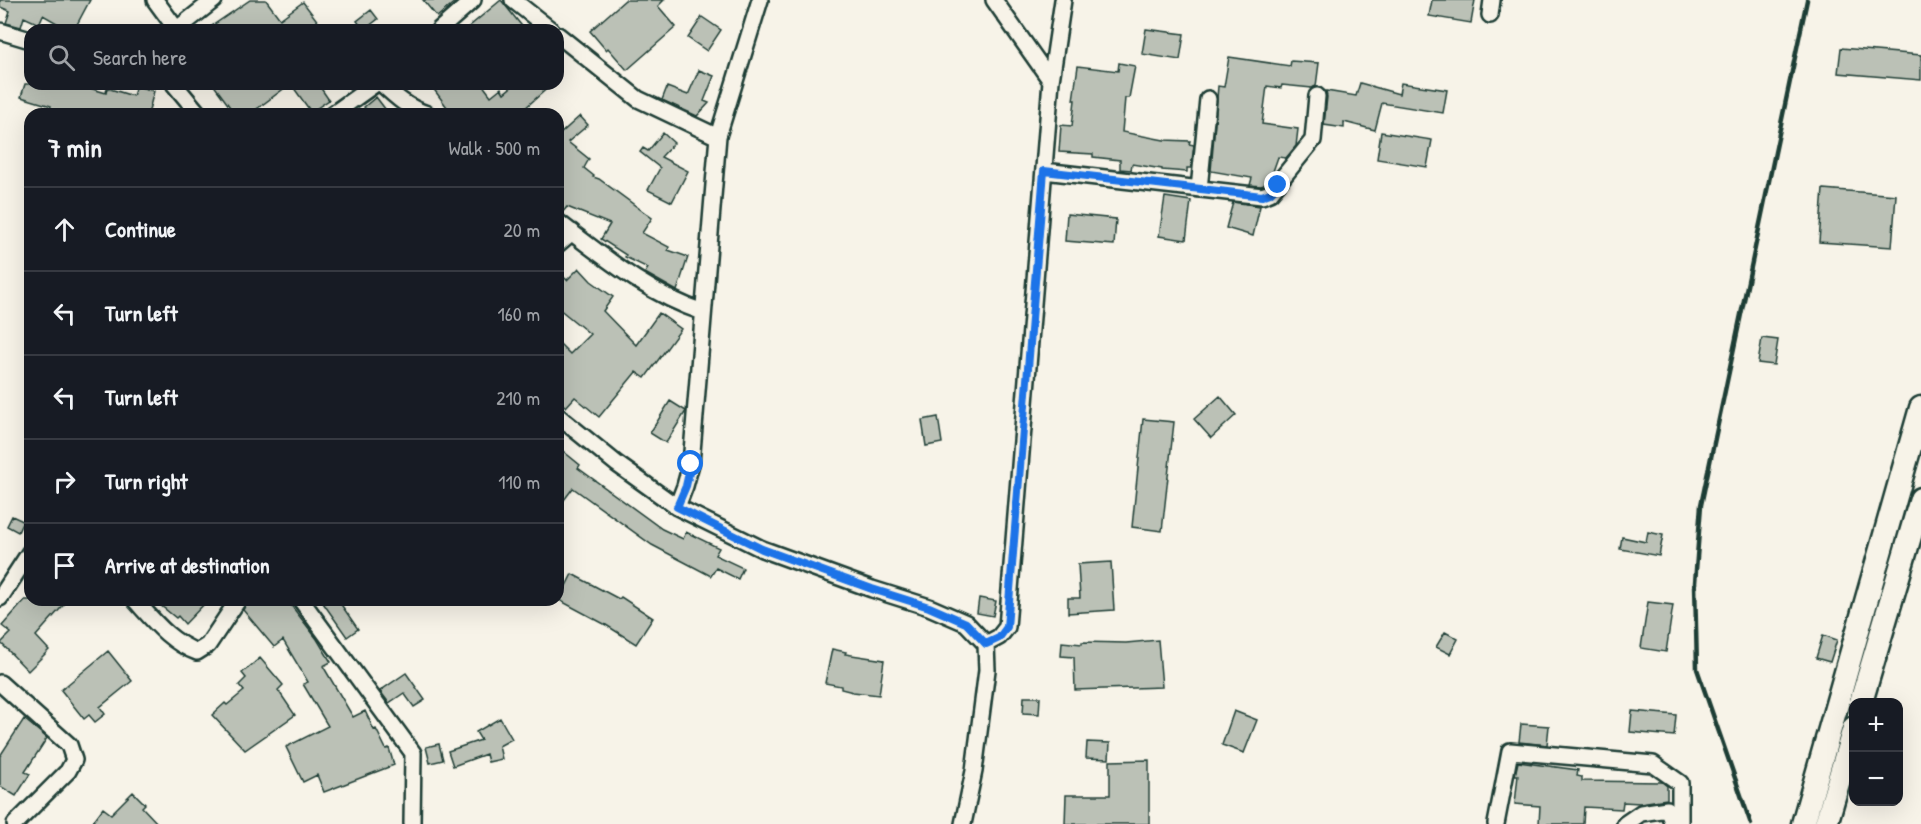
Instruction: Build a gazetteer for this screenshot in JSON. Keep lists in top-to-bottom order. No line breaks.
{"page":{"search":"Search here","heading":["7 min","Walk · 500 m"],"list":[["Continue","20 m"],["Turn left","160 m"],["Turn left","210 m"],["Turn right","110 m"],"Arrive at destination"],"map_buttons":["+","−"]}}
